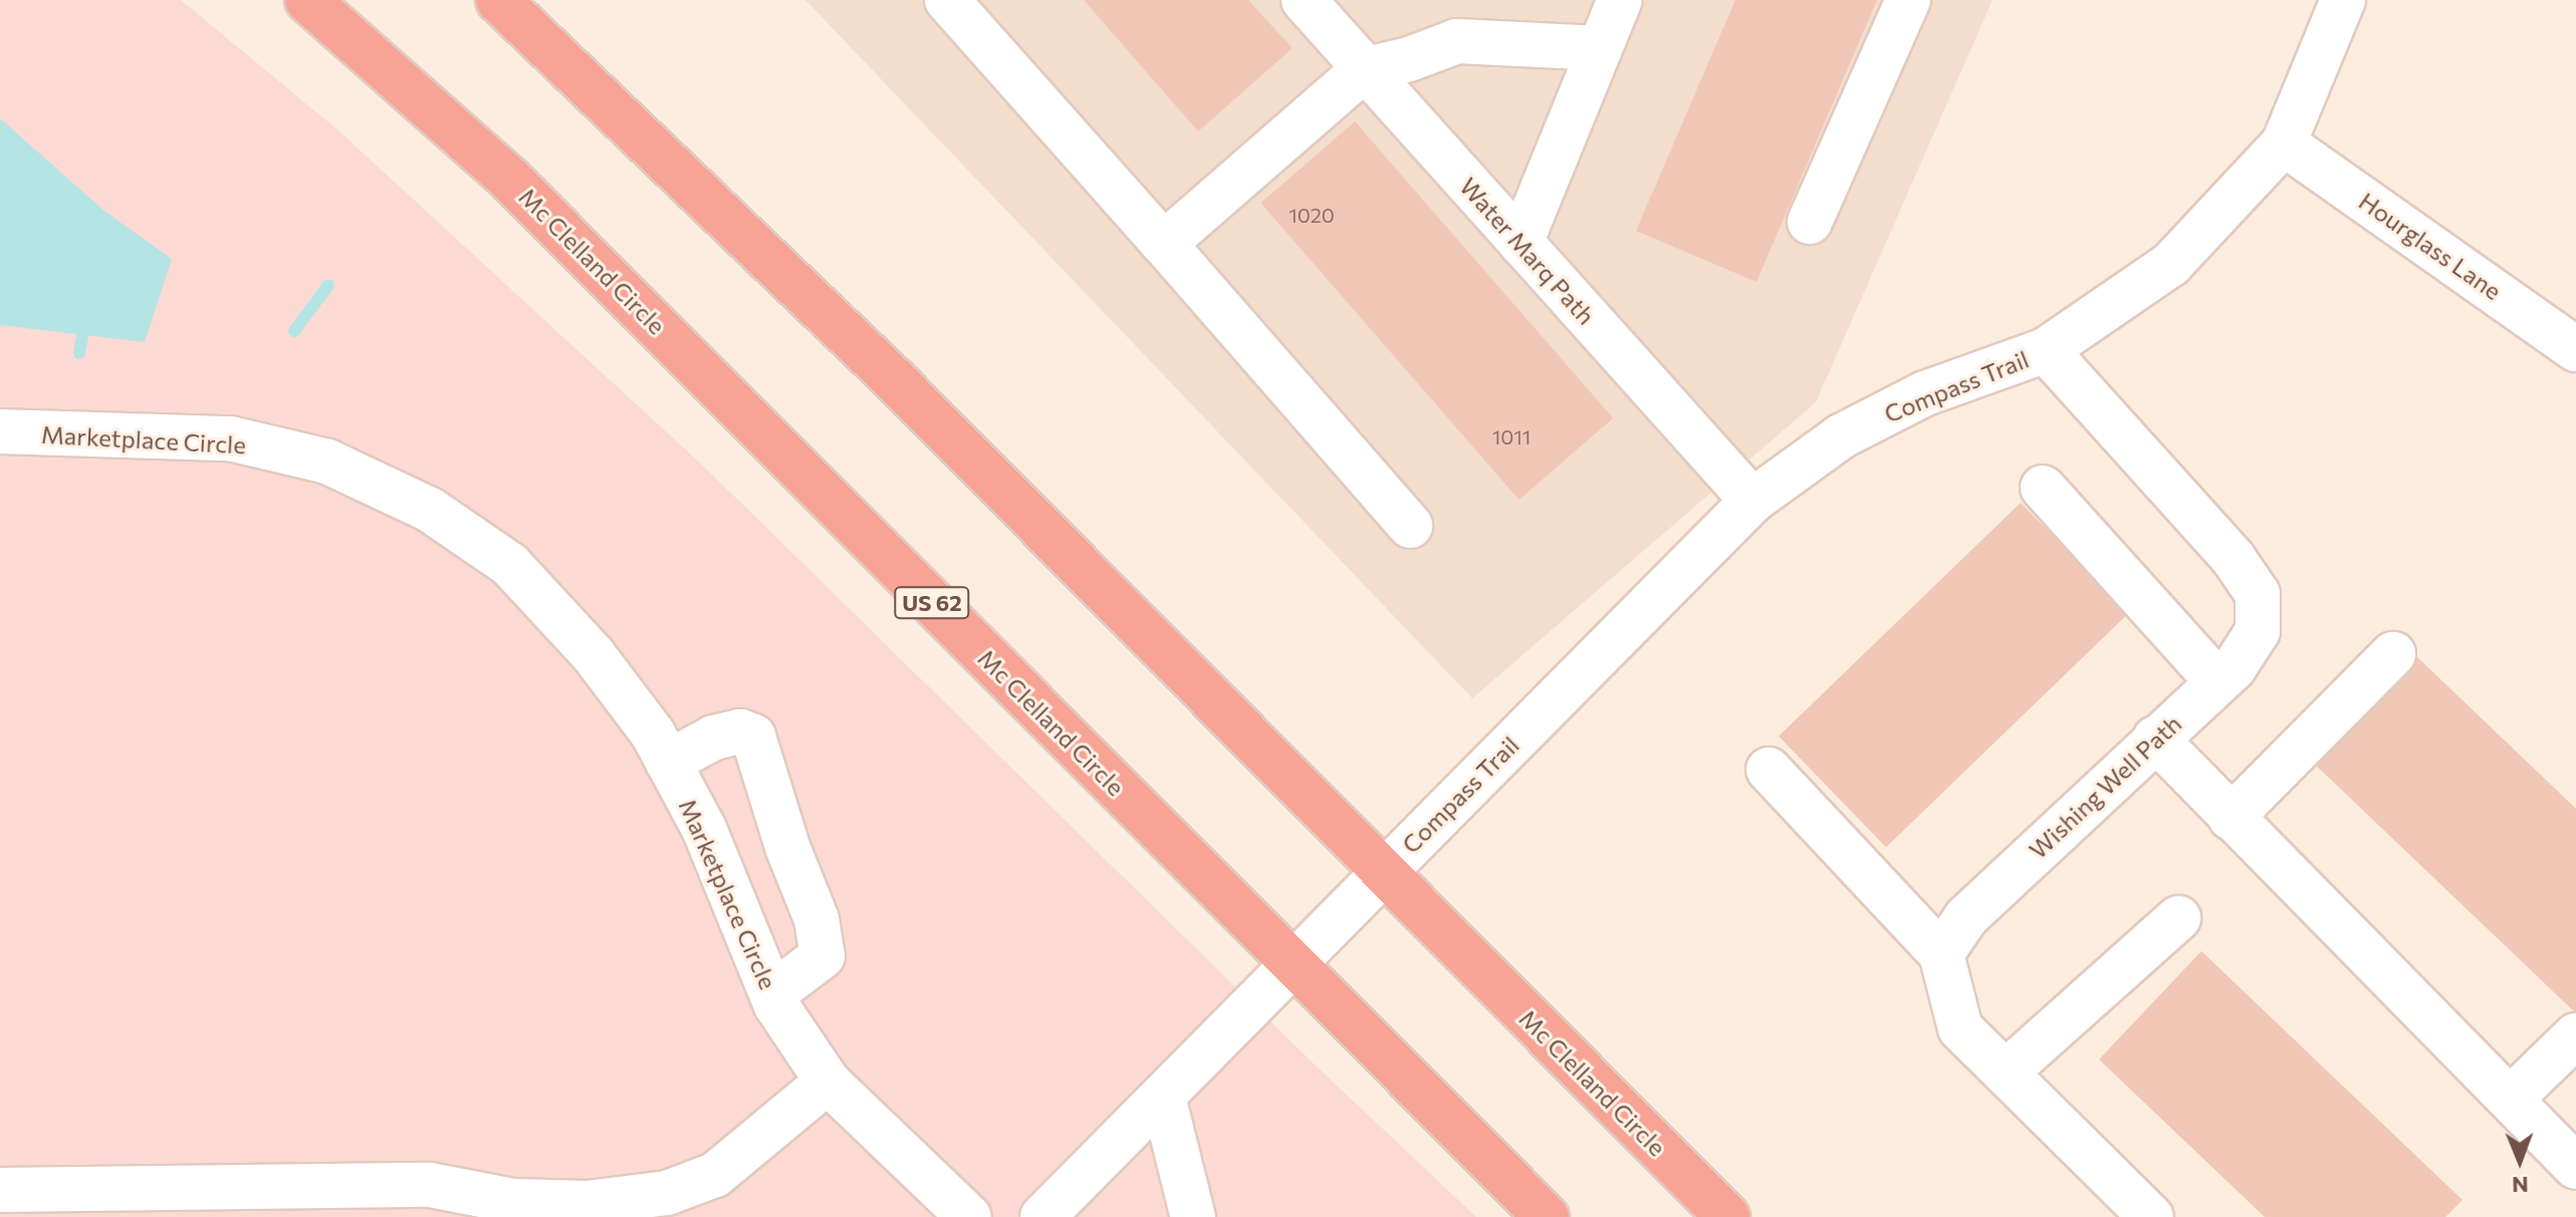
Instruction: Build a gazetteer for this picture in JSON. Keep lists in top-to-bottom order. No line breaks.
{"streets":{"highway":["Mc Clelland Circle","US 62"],"street":["Hourglass Lane","Water Marq Path","Compass Trail","Marketplace Circle","Wishing Well Path"]},"crossings":[["Hourglass Lane","Compass Trail"],["Water Marq Path","Compass Trail"],["Mc Clelland Circle","Compass Trail"],["Compass Trail","Wishing Well Path"]],"house_numbers":["1020","1011"],"north":"bottom"}
